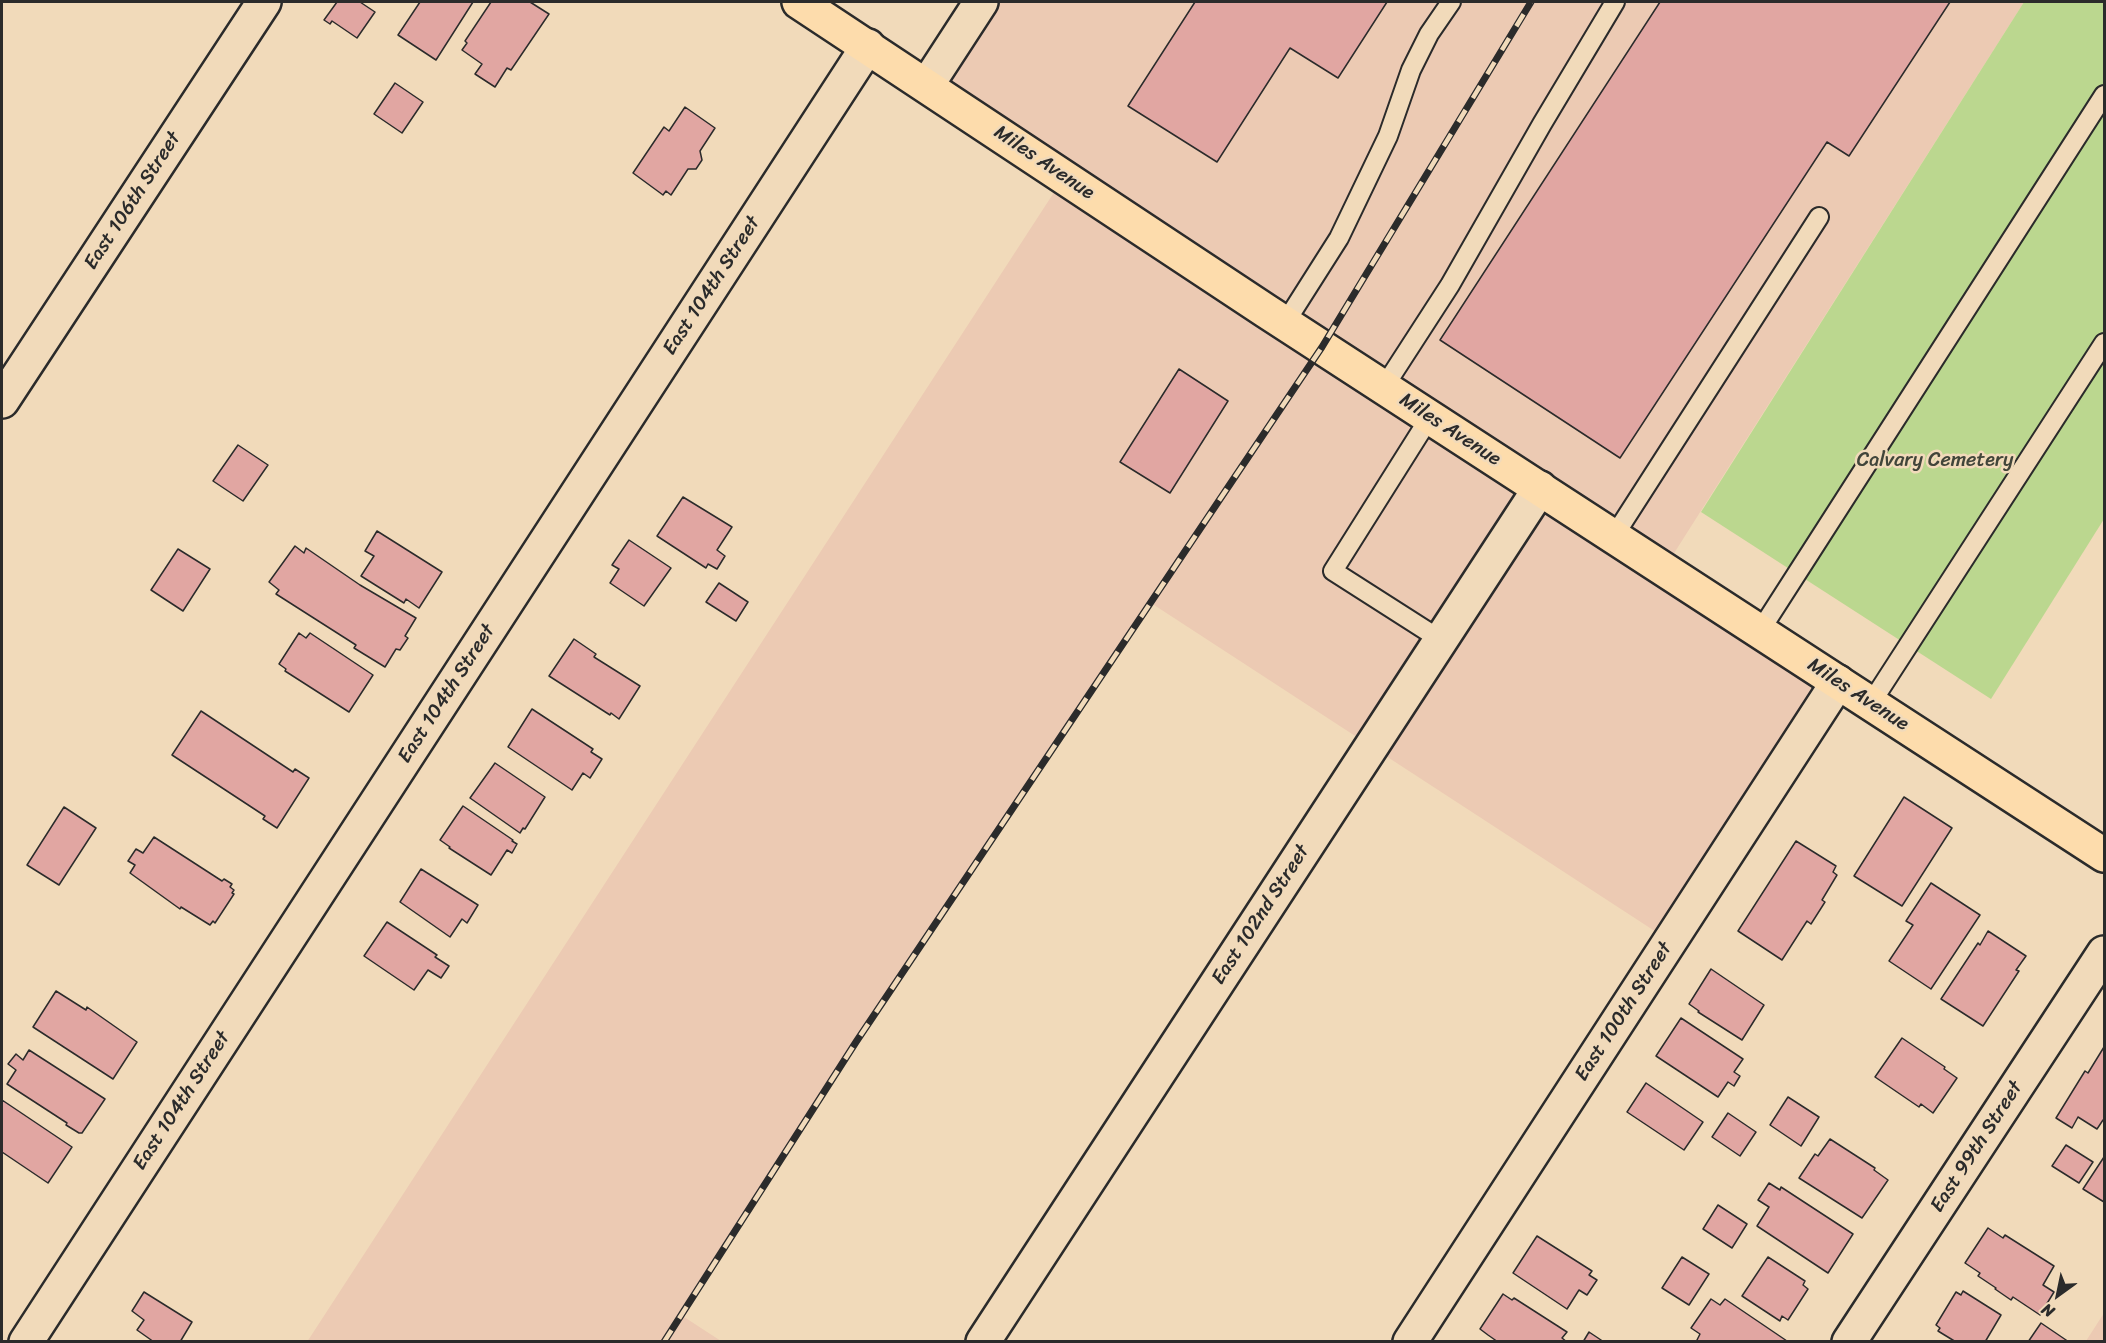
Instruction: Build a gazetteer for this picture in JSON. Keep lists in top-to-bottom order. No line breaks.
{"streets":{"main road":["Miles Avenue"],"street":["East 106th Street","East 104th Street","East 102nd Street","East 100th Street","East 99th Street"]},"crossings":[["Miles Avenue","East 104th Street"],["Miles Avenue","East 102nd Street"],["Miles Avenue","East 100th Street"]],"parks":["Calvary Cemetery"],"north":"bottom left"}
